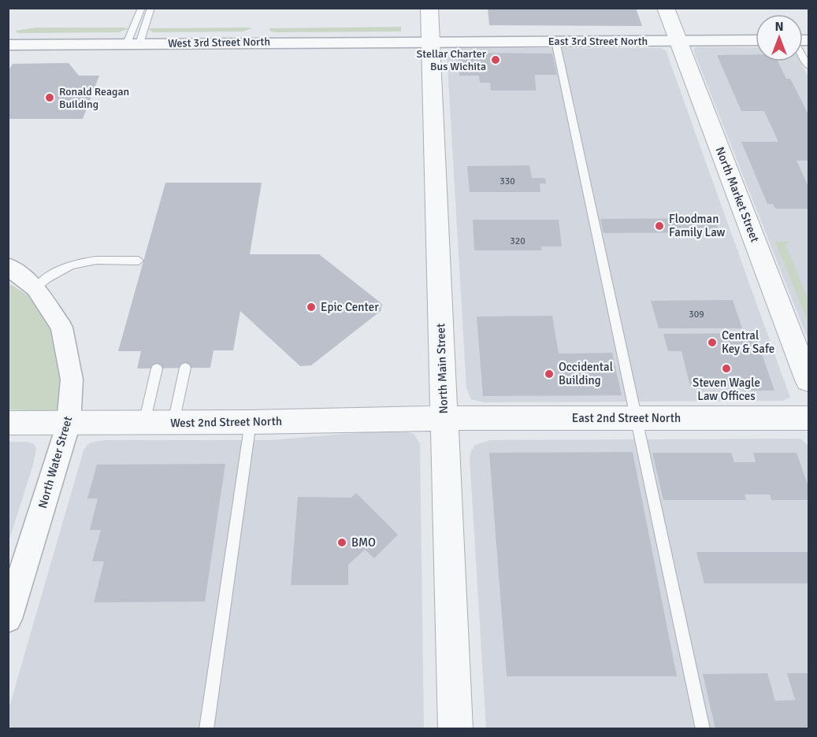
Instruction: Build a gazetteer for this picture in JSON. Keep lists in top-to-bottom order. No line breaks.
{"streets":{"street":["East 3rd Street North","West 3rd Street North","North Market Street","North Main Street","East 2nd Street North","West 2nd Street North","North Water Street"]},"crossings":[["East 3rd Street North","West 3rd Street North"],["East 3rd Street North","North Market Street"],["East 3rd Street North","North Main Street"],["West 3rd Street North","North Main Street"],["North Main Street","East 2nd Street North"],["North Main Street","West 2nd Street North"],["East 2nd Street North","West 2nd Street North"],["West 2nd Street North","North Water Street"]],"places":["Stellar Charter Bus Wichita","Ronald Reagan Building","Floodman Family Law","Epic Center","Central Key & Safe","Steven Wagle Law Offices","Occidental Building","BMO"],"house_numbers":["330","320","309"],"north":"top"}
